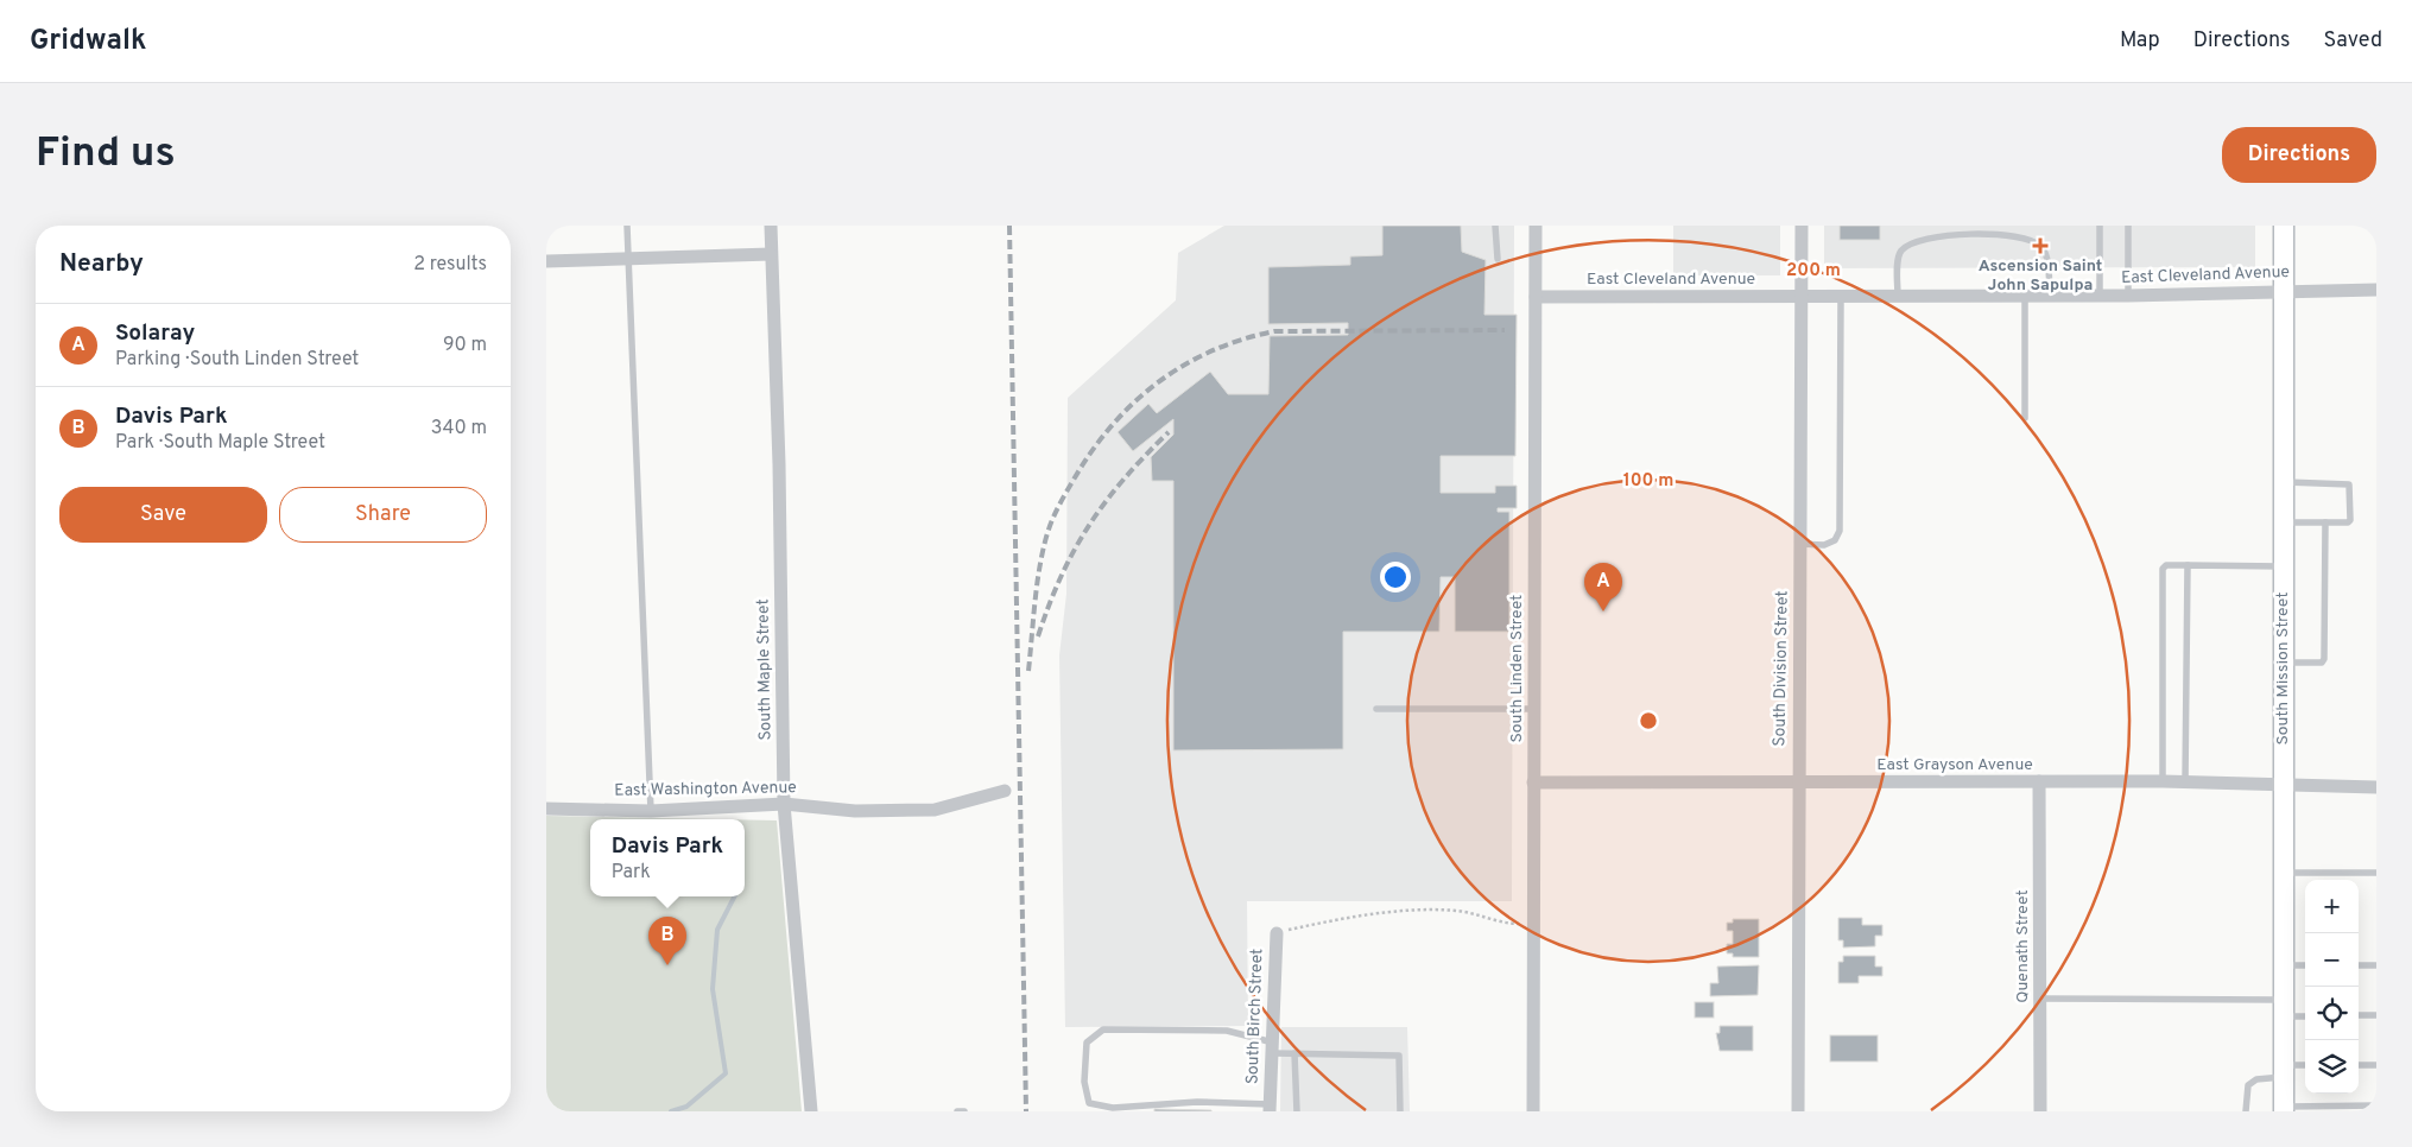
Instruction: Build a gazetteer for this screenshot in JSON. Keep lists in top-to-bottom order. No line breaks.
{"streets":{"main road":["South Mission Street"],"street":["East Cleveland Avenue","South Linden Street","South Division Street","South Maple Street","East Grayson Avenue","East Washington Avenue","Quenath Street","South Birch Street"]},"crossings":[["East Cleveland Avenue","South Linden Street"],["East Cleveland Avenue","South Division Street"],["East Cleveland Avenue","South Mission Street"],["South Linden Street","East Grayson Avenue"],["South Linden Street","South Birch Street"],["South Division Street","East Grayson Avenue"],["South Mission Street","East Grayson Avenue"],["South Maple Street","East Washington Avenue"],["East Grayson Avenue","Quenath Street"]],"places":{"health":["Ascension Saint John Sapulpa"]},"page":{"header":"Gridwalk","nav":["Map","Directions","Saved"],"buttons":["Directions",["Save","Share"]],"title":"Find us","heading":["Nearby","2 results"],"list":[{"mark":"A","name":"Solaray","note":"Parking · South Linden Street","value":"90 m"},{"mark":"B","name":"Davis Park","note":"Park · South Maple Street","value":"340 m"}],"pins":["A","B"],"popup":["Davis Park","Park"],"map_buttons":["+","−"]},"rings":["200 m","100 m"]}
